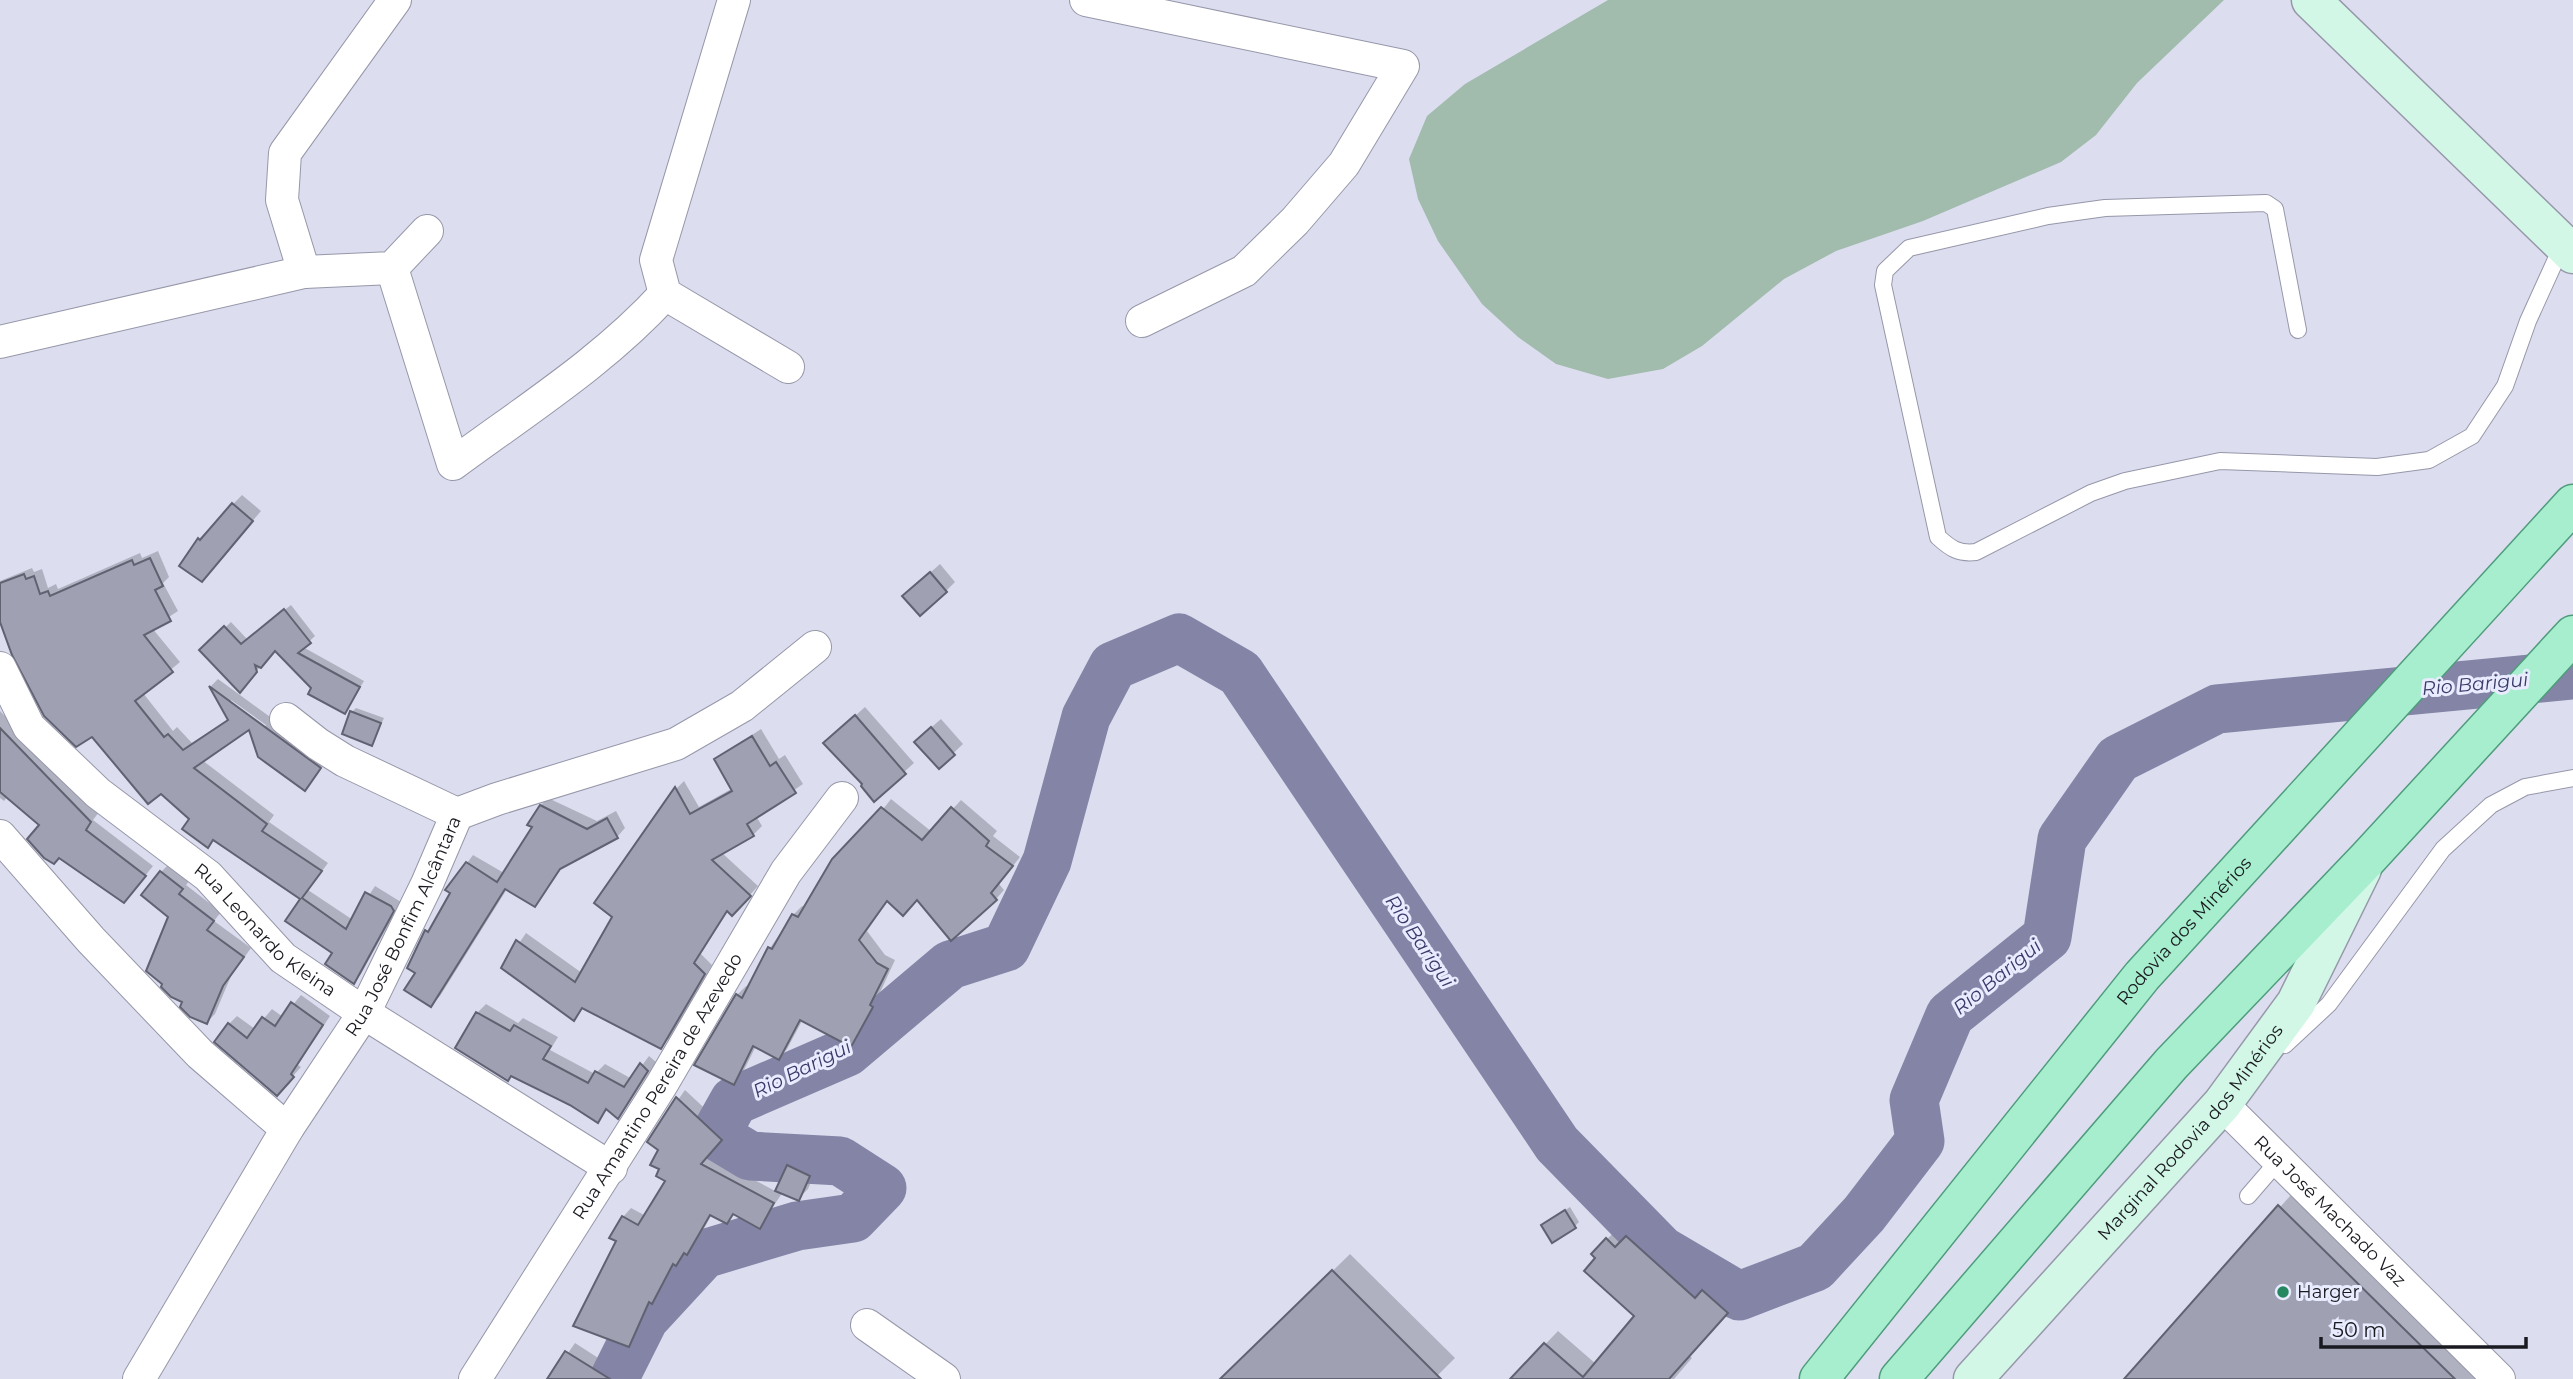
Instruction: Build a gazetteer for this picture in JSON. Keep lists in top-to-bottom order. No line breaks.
{"streets":{"main road":["Rodovia dos Minérios","Marginal Rodovia dos Minérios"],"street":["Rua José Bonfim Alcântara","Rua Leonardo Kleina","Rua Amantino Pereira de Azevedo","Rua José Machado Vaz"]},"crossings":[["Rua José Bonfim Alcântara","Rua Leonardo Kleina"],["Rua Leonardo Kleina","Rua Amantino Pereira de Azevedo"],["Marginal Rodovia dos Minérios","Rua José Machado Vaz"]],"water":["Rio Barigui"],"places":["Harger"],"scale_bar":"50 m"}
